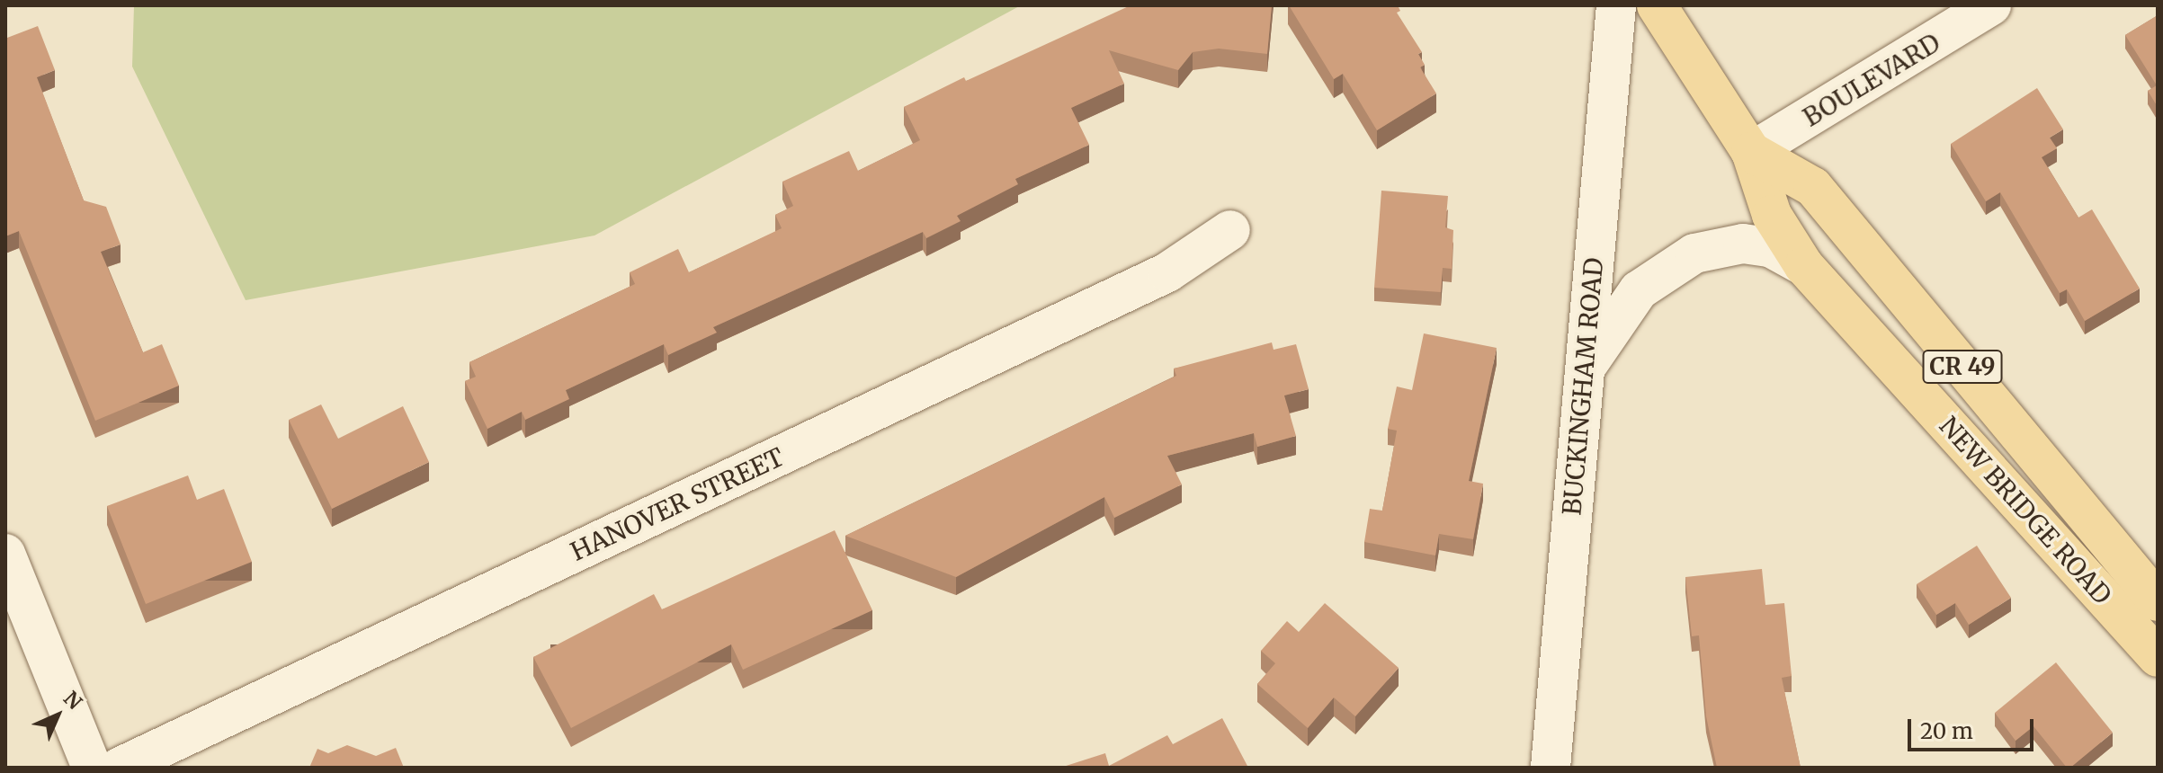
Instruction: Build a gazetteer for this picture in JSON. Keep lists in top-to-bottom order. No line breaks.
{"streets":{"main road":["CR 49","NEW BRIDGE ROAD"],"street":["BOULEVARD","BUCKINGHAM ROAD","HANOVER STREET"]},"crossings":[["BOULEVARD","NEW BRIDGE ROAD"]],"scale_bar":"20 m","north":"top right"}
